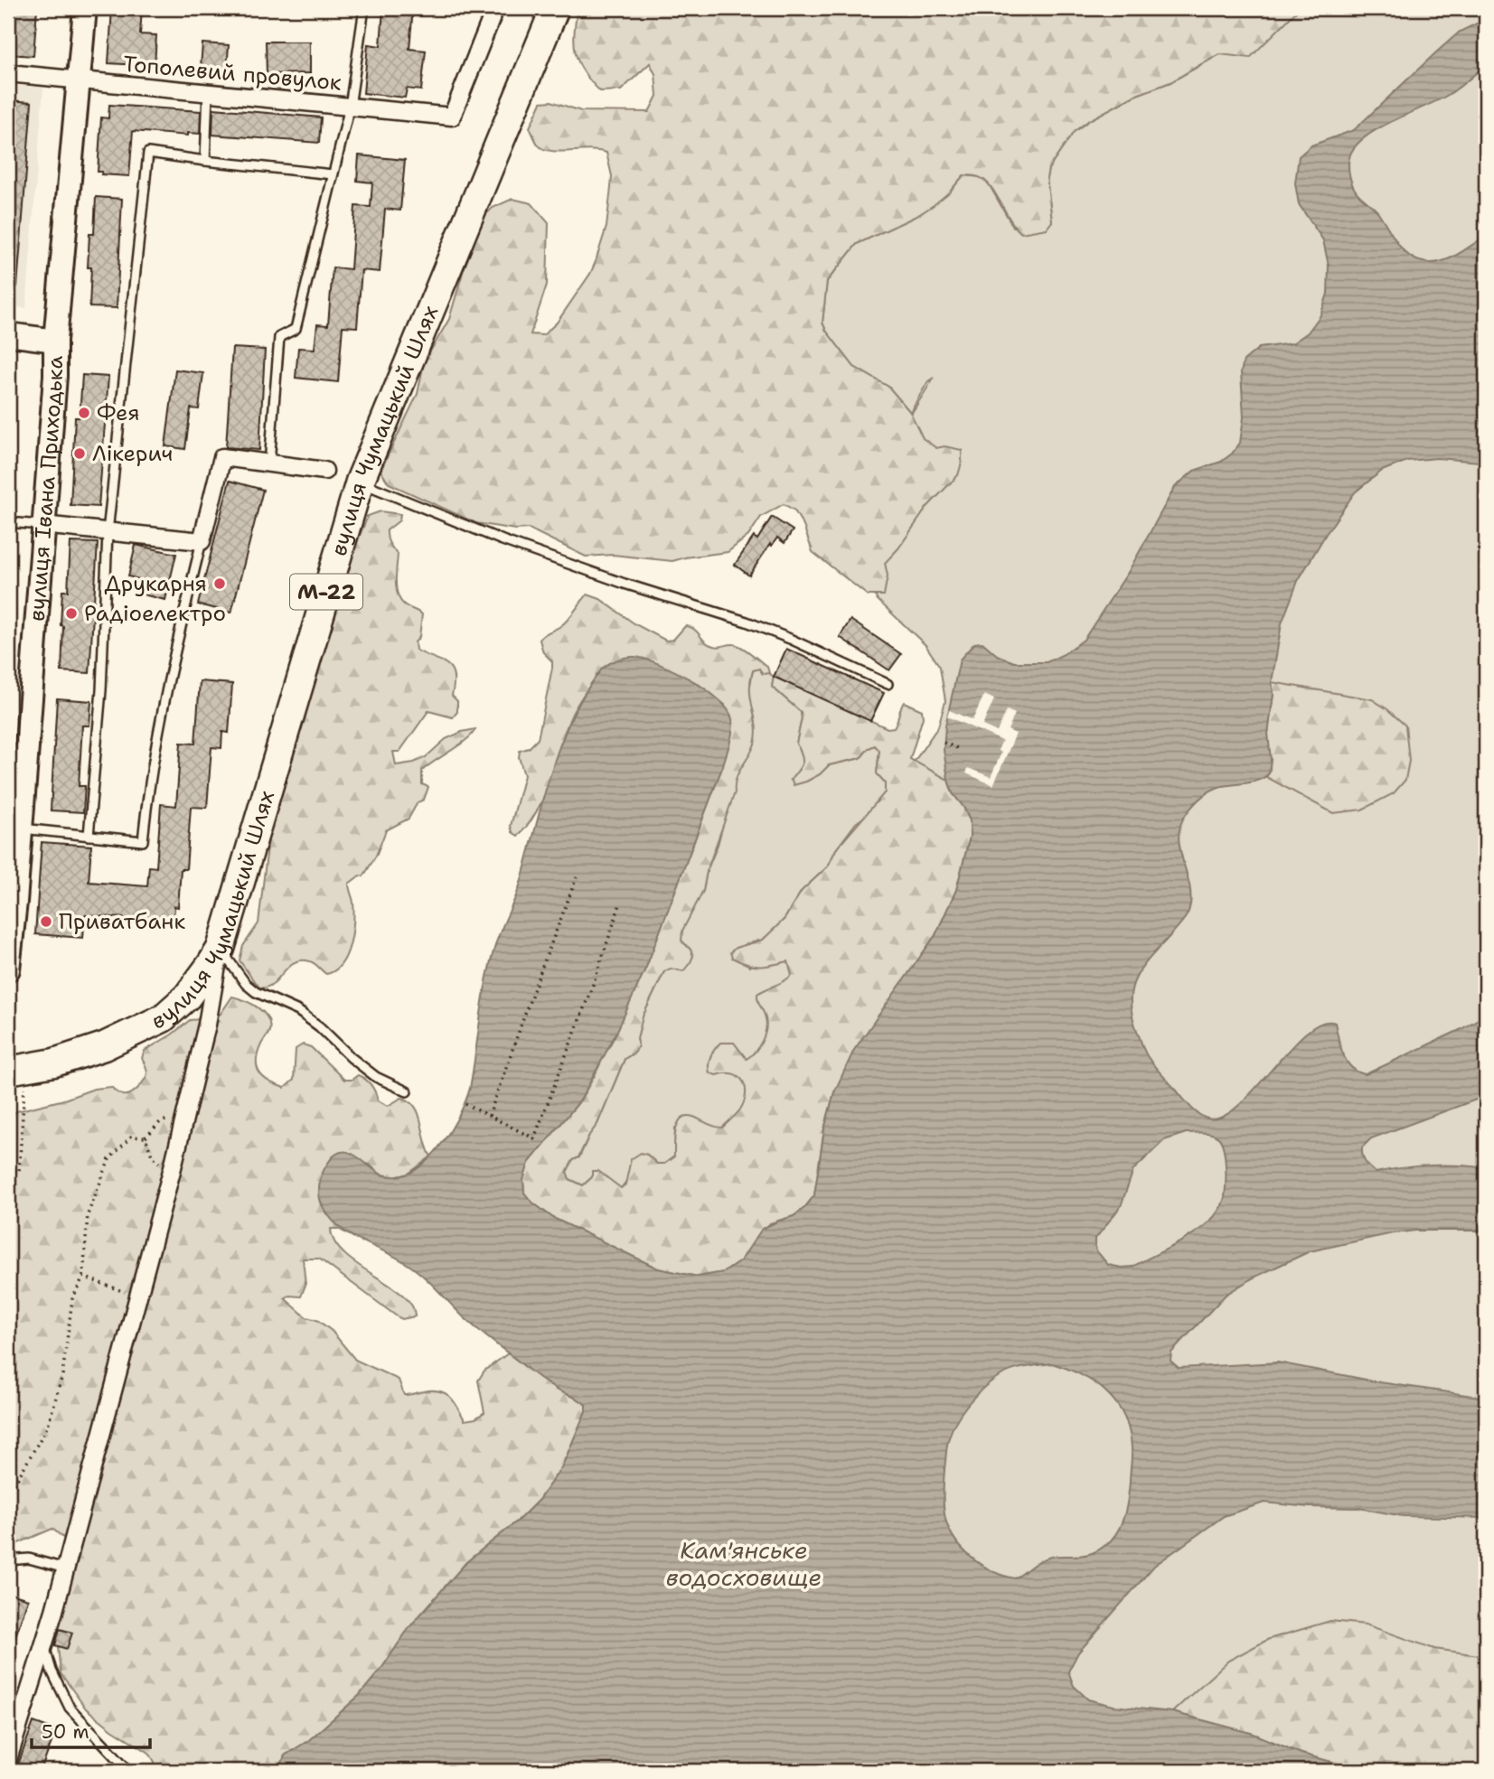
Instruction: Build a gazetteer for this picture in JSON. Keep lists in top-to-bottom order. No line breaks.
{"streets":{"highway":["вулиця Чумацький Шлях","М-22"],"main road":["вулиця Івана Приходька"],"street":["Тополевий провулок"]},"crossings":[["Тополевий провулок","вулиця Івана Приходька"]],"water":["Кам'янське водосховище"],"places":["Фея","Лікерич","Друкарня","Радіоелектро","Приватбанк"],"scale_bar":"50 m"}
